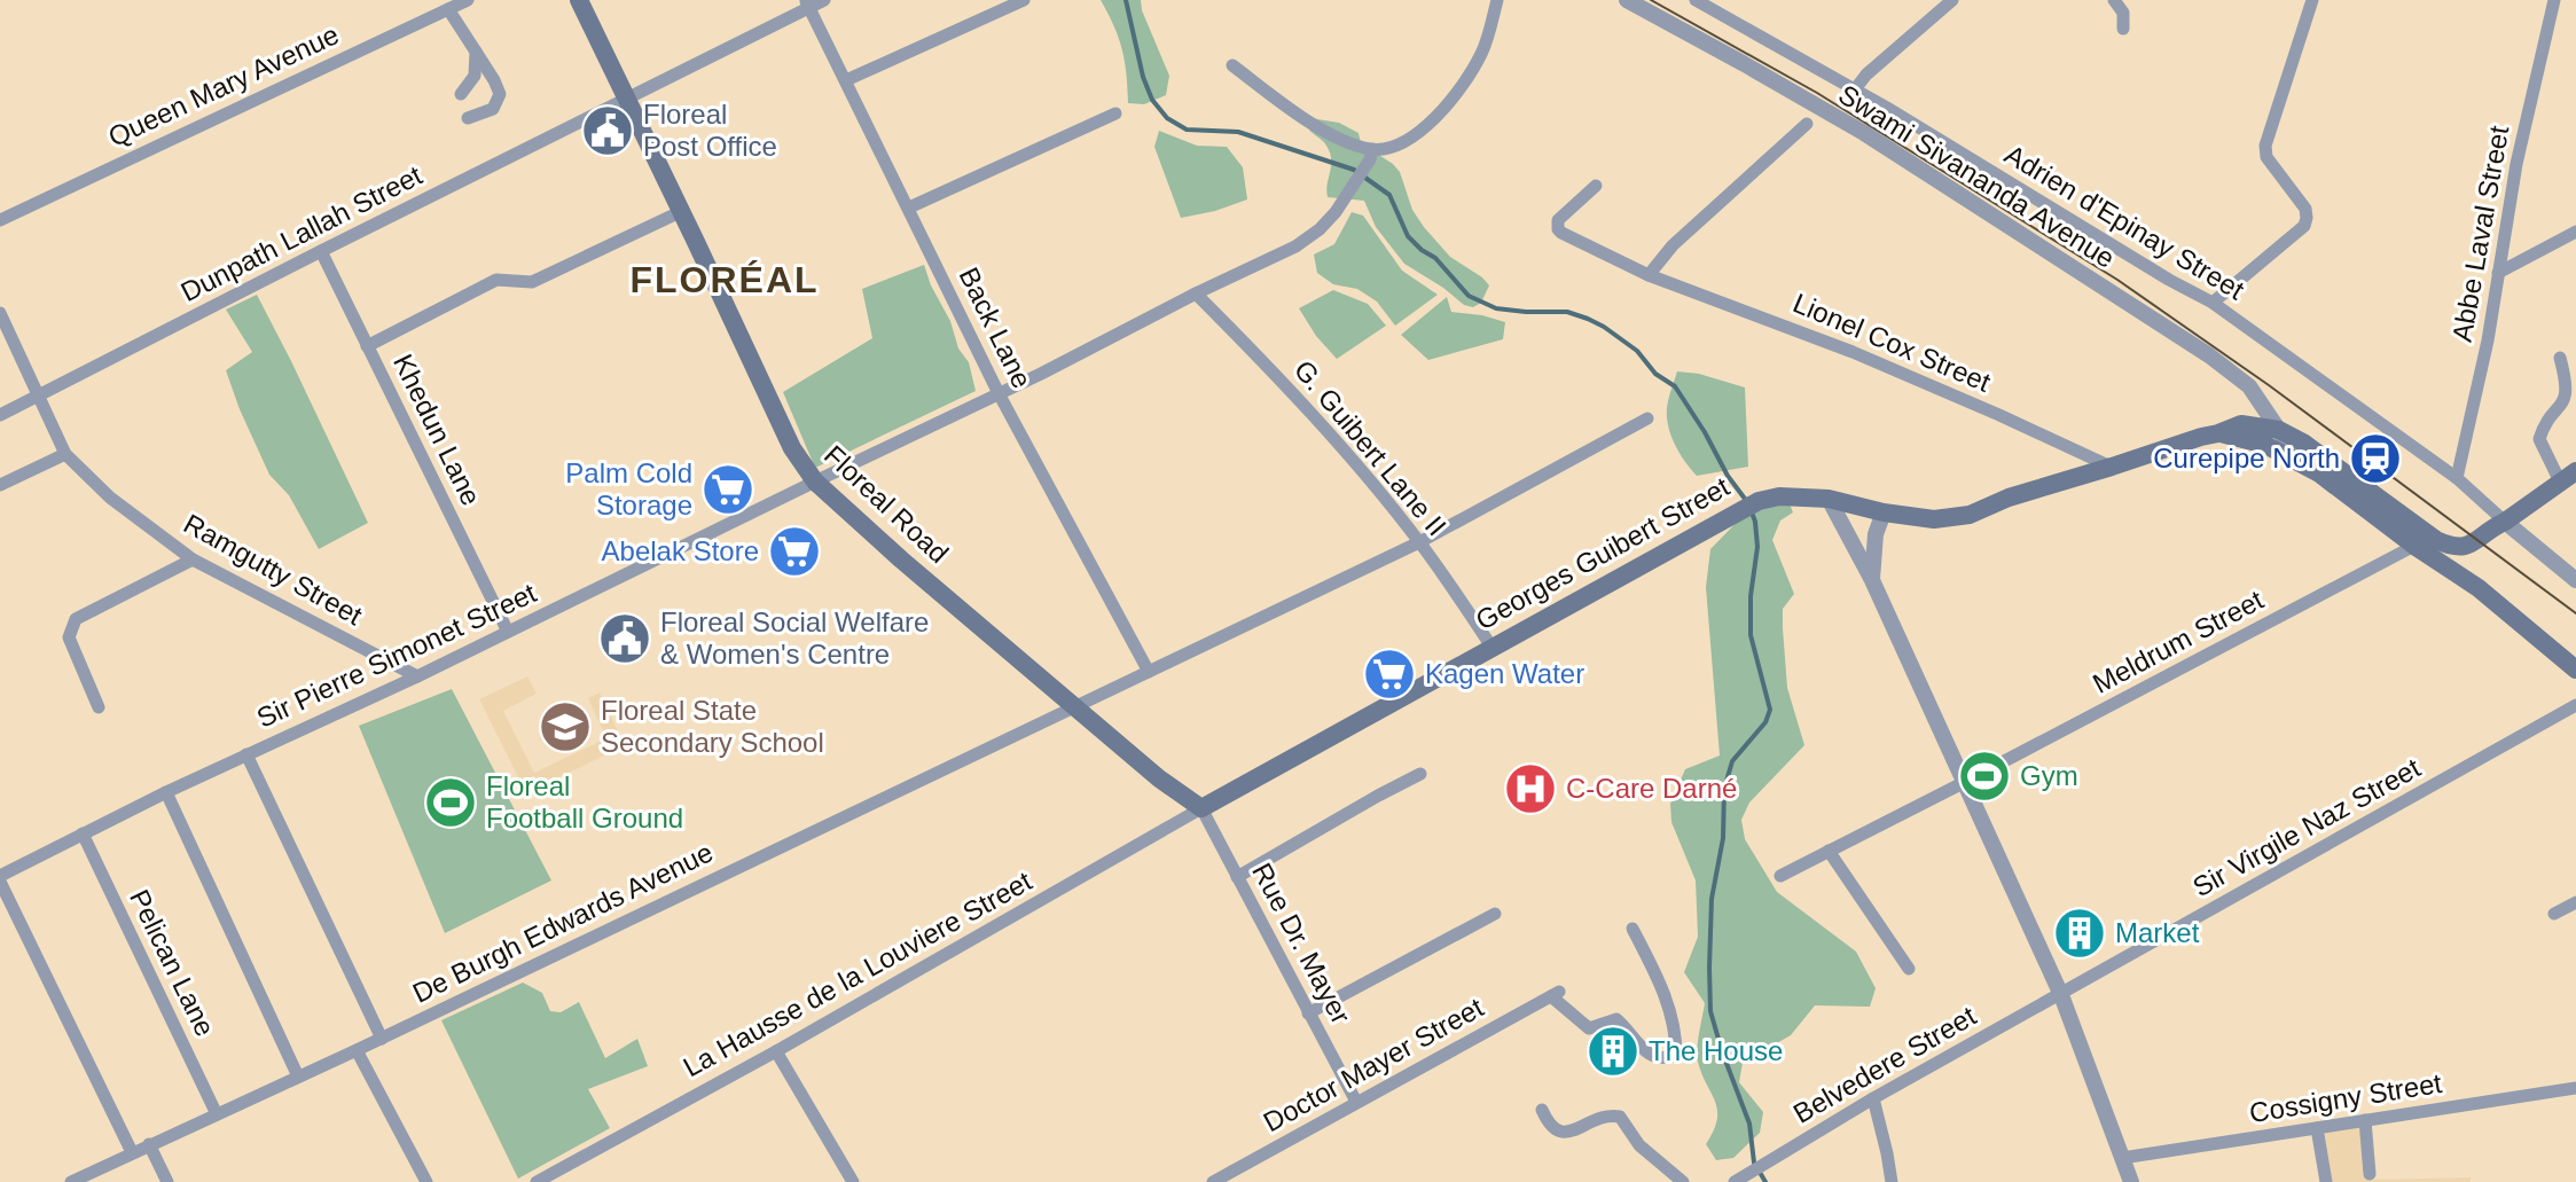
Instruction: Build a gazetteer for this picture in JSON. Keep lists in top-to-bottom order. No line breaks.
{"streets":{"main road":["Floreal Road","Georges Guibert Street"],"street":["Queen Mary Avenue","Swami Sivananda Avenue","Adrien d'Epinay Street","Dunpath Lallah Street","Abbe Laval Street","Back Lane","Lionel Cox Street","Khedun Lane","G. Guibert Lane II","Ramgutty Street","Meldrum Street","Sir Pierre Simonet Street","Sir Virgile Naz Street","De Burgh Edwards Avenue","Rue Dr. Mayer","Pelican Lane","La Hausse de la Louviere Street","Doctor Mayer Street","Belvedere Street","Cossigny Street"]},"crossings":[["Swami Sivananda Avenue","Georges Guibert Street"],["Adrien d'Epinay Street","Abbe Laval Street"],["Dunpath Lallah Street","Back Lane"],["Dunpath Lallah Street","Khedun Lane"],["Dunpath Lallah Street","Floreal Road"],["Back Lane","Sir Pierre Simonet Street"],["Back Lane","De Burgh Edwards Avenue"],["Lionel Cox Street","Georges Guibert Street"],["Khedun Lane","Sir Pierre Simonet Street"],["G. Guibert Lane II","Georges Guibert Street"],["G. Guibert Lane II","Sir Pierre Simonet Street"],["G. Guibert Lane II","De Burgh Edwards Avenue"],["Floreal Road","Georges Guibert Street"],["Floreal Road","Sir Pierre Simonet Street"],["Floreal Road","De Burgh Edwards Avenue"],["Floreal Road","Rue Dr. Mayer"],["Floreal Road","La Hausse de la Louviere Street"],["Georges Guibert Street","Meldrum Street"],["Georges Guibert Street","Rue Dr. Mayer"],["Georges Guibert Street","La Hausse de la Louviere Street"],["Ramgutty Street","Sir Pierre Simonet Street"],["Sir Pierre Simonet Street","Pelican Lane"],["Sir Virgile Naz Street","Belvedere Street"],["De Burgh Edwards Avenue","Pelican Lane"],["Rue Dr. Mayer","La Hausse de la Louviere Street"],["Rue Dr. Mayer","Doctor Mayer Street"]],"districts":["FLORÉAL"],"places":{"public building":["Floreal Post Office","Floreal Social Welfare & Women's Centre"],"station":["Curepipe North"],"supermarket":["Palm Cold Storage","Abelak Store","Kagen Water"],"school or university":["Floreal State Secondary School"],"sports":["Gym","Floreal Football Ground"],"hospital":["C-Care Darné"],"building":["Market","The House"]}}
